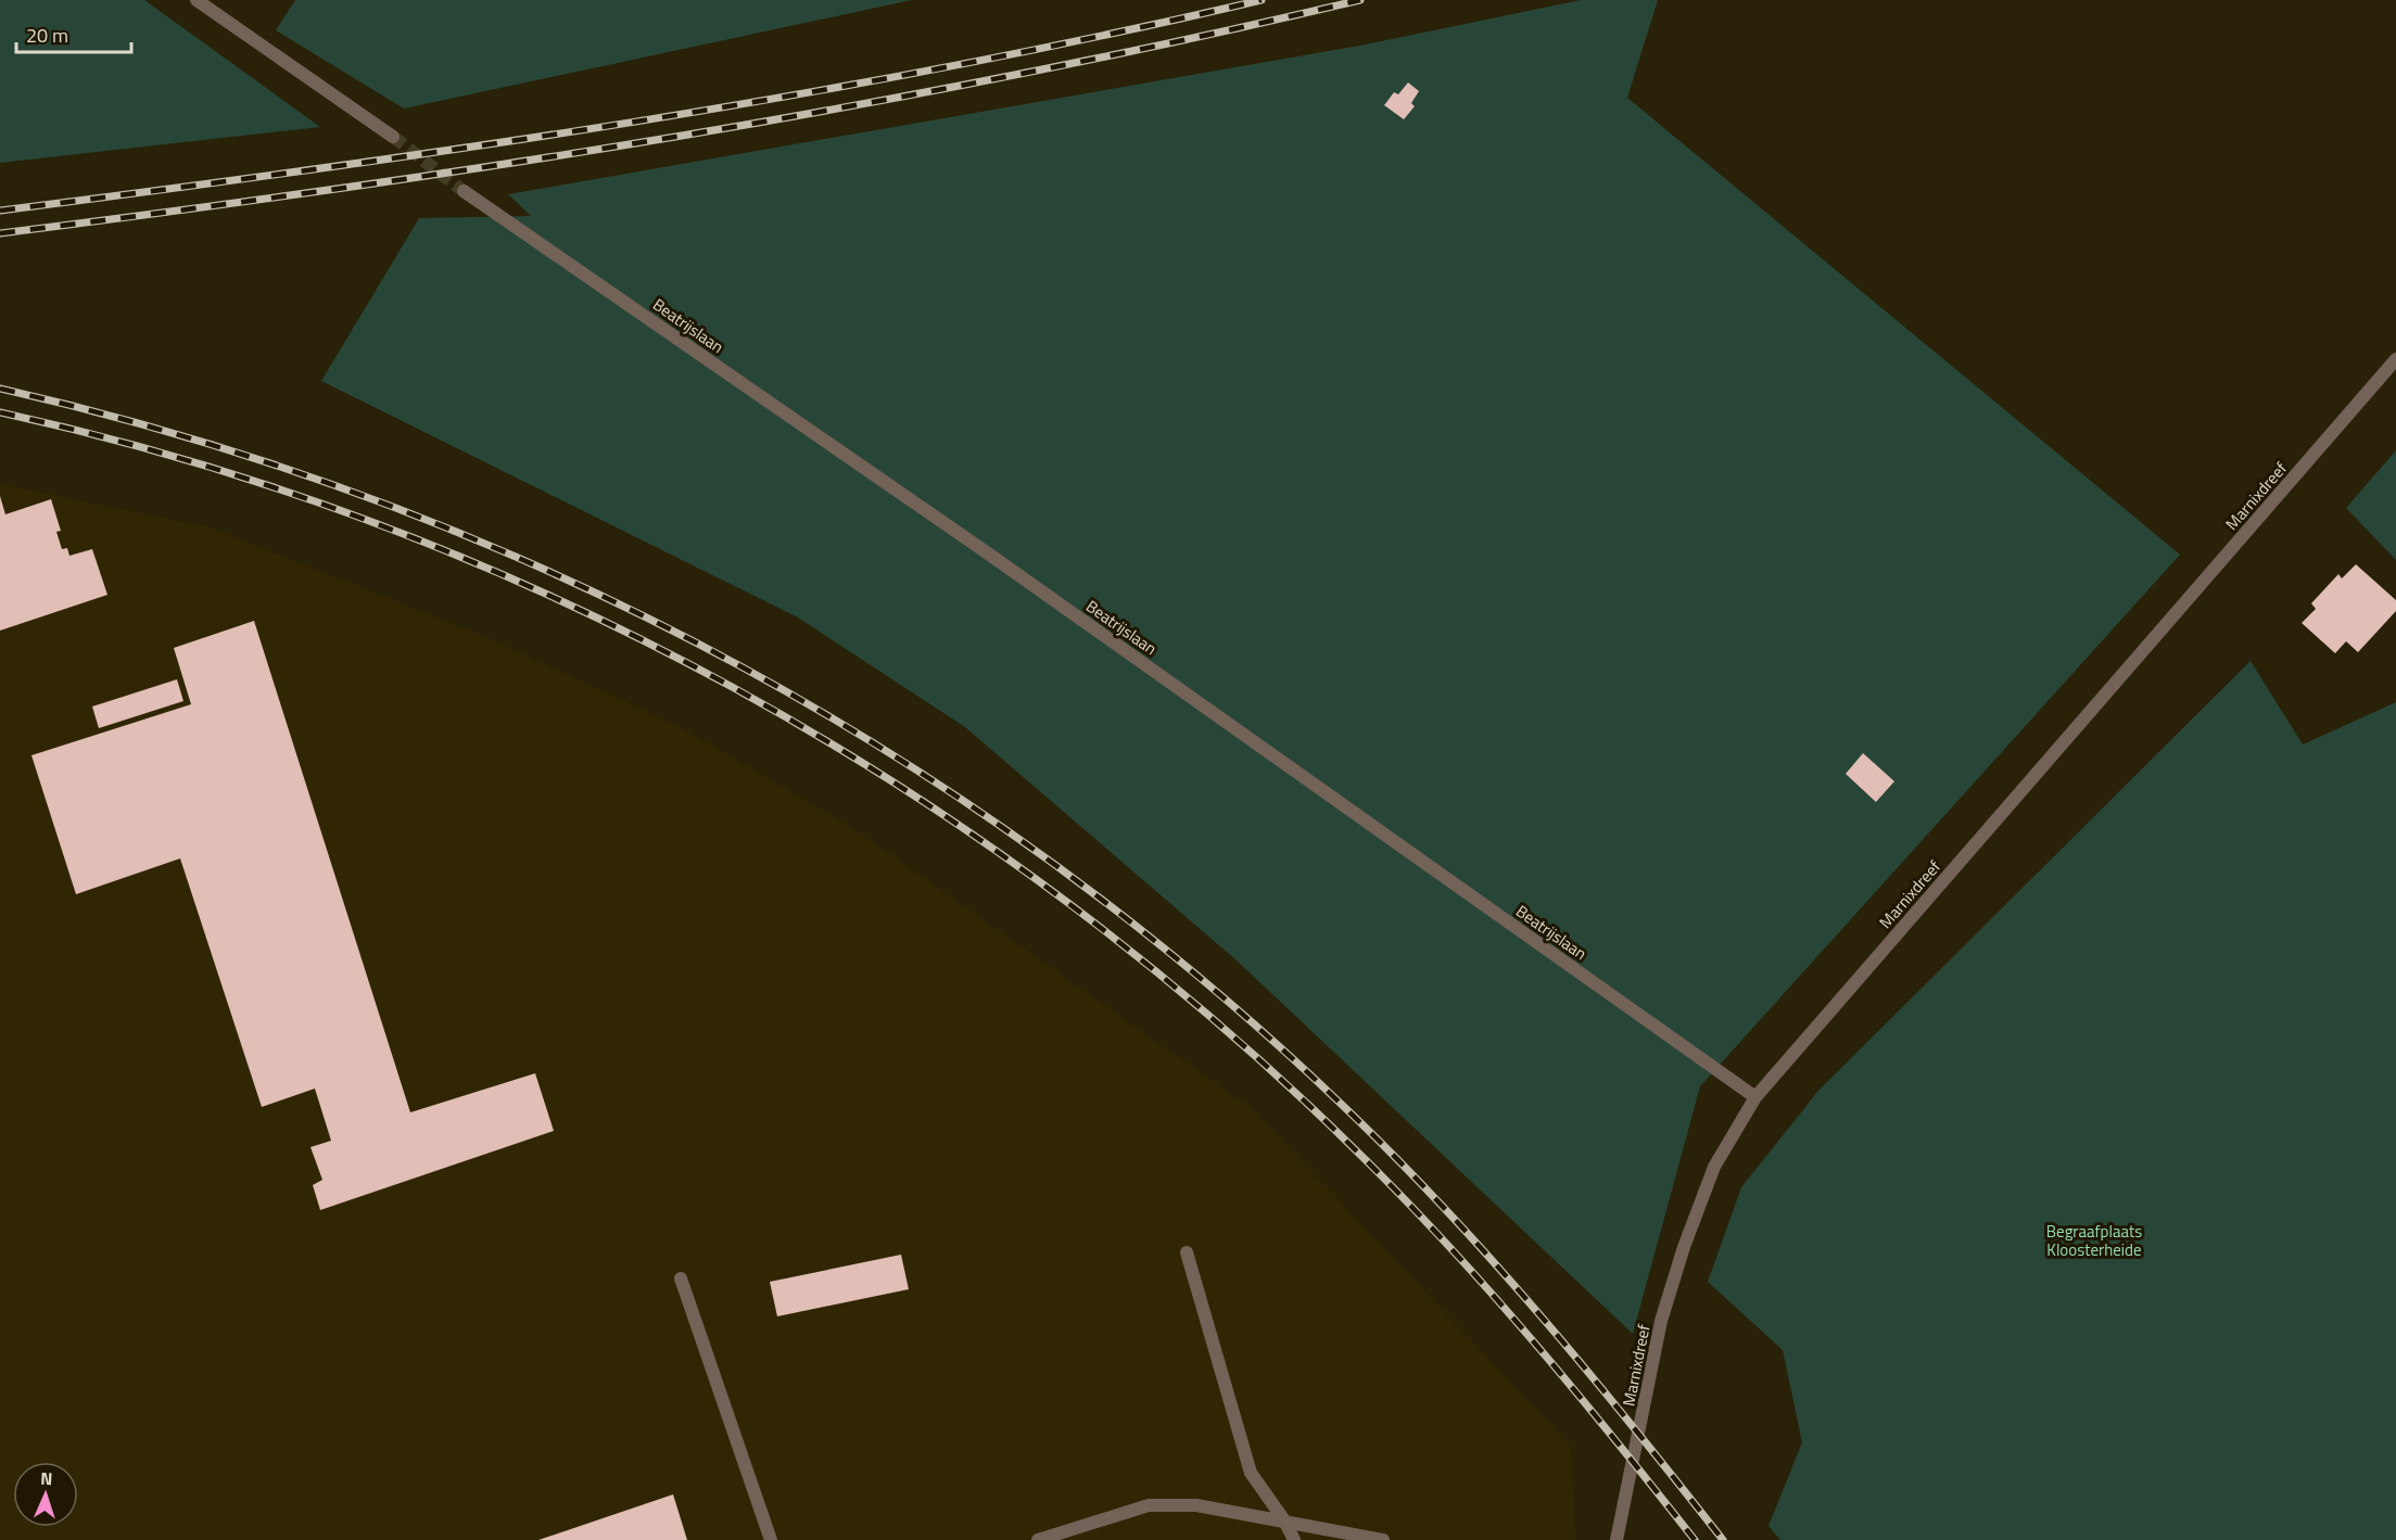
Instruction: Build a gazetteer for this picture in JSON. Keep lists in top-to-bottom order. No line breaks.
{"streets":{"street":["Beatrijslaan","Marnixdreef"]},"crossings":[["Beatrijslaan","Marnixdreef"]],"parks":["Begraafplaats Kloosterheide"],"scale_bar":"20 m","north":"top"}
